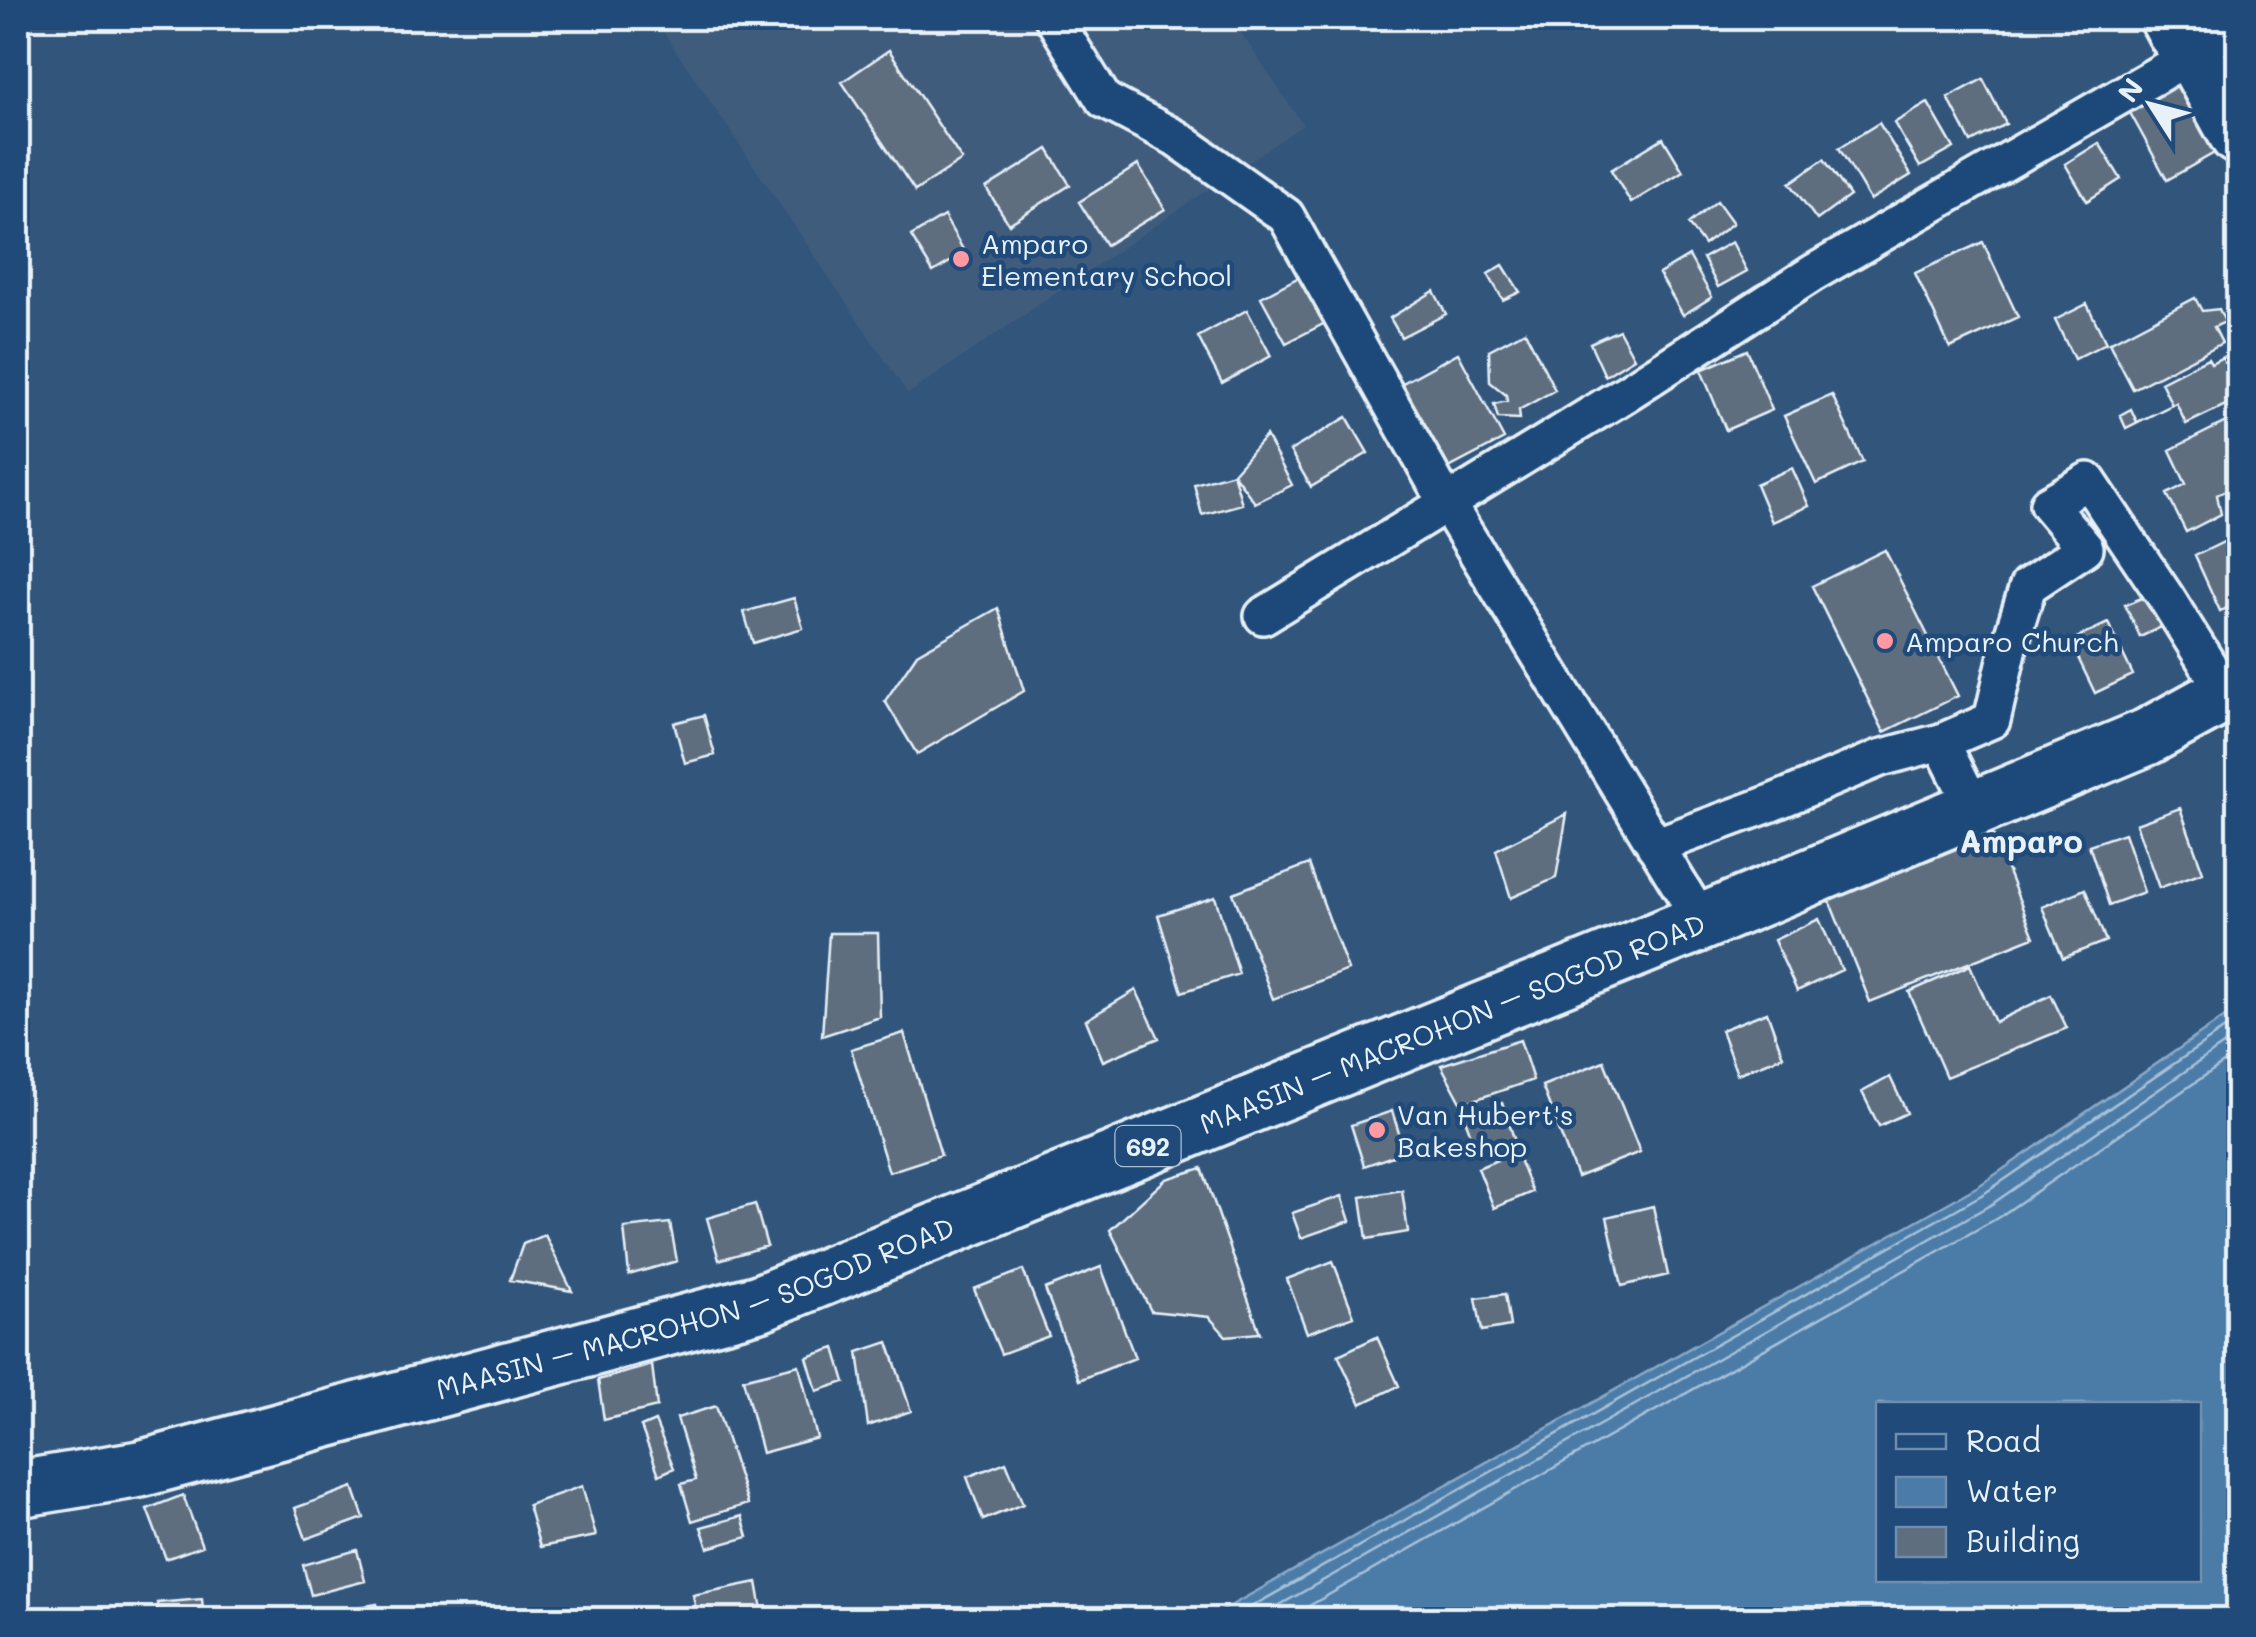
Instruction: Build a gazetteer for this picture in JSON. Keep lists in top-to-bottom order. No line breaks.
{"streets":{"main road":["MAASIN – MACROHON – SOGOD ROAD","692"]},"districts":["Amparo"],"places":["Amparo Elementary School","Amparo Church","Van Hubert's Bakeshop"],"legend":["Road","Water","Building"],"north":"top left"}
